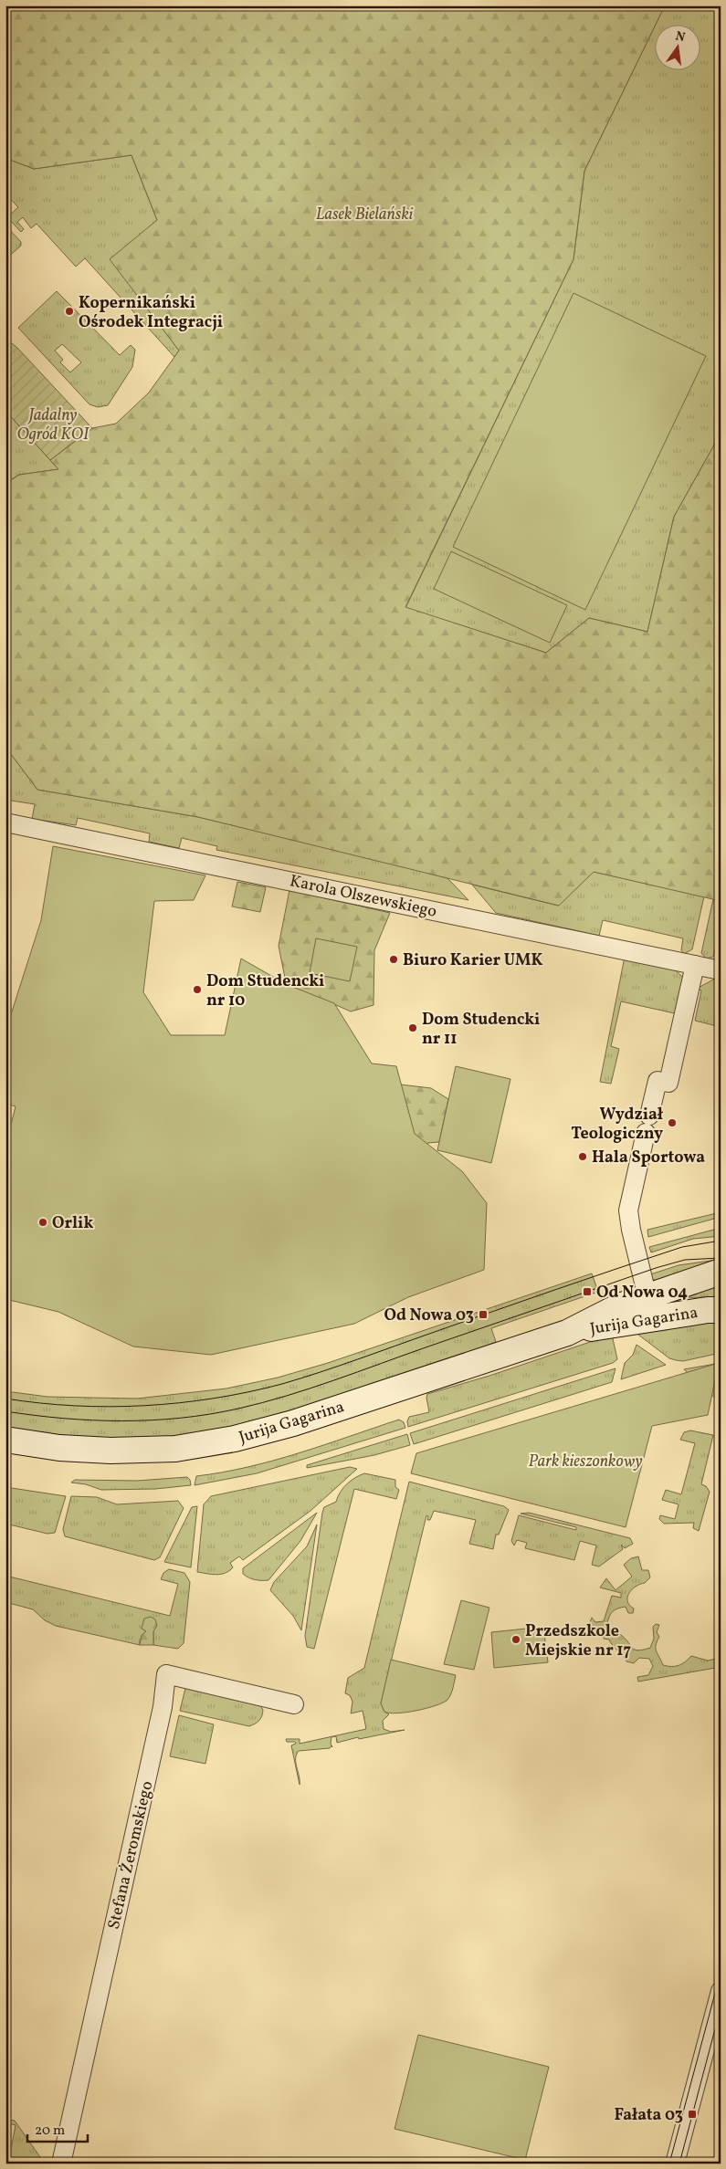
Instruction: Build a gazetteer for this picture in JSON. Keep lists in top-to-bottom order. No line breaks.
{"streets":{"street":["Karola Olszewskiego","Jurija Gagarina","Stefana Żeromskiego"]},"parks":["Lasek Bielański","Jadalny Ogród KOI","Park kieszonkowy"],"places":{"other":["Kopernikański Ośrodek Integracji","Biuro Karier UMK","Dom Studencki nr 10","Dom Studencki nr 11","Wydział Teologiczny","Hala Sportowa","Orlik","Przedszkole Miejskie nr 17"],"transit":["Od Nowa 04","Od Nowa 03","Fałata 03"]},"scale_bar":"20 m","north":"top"}
